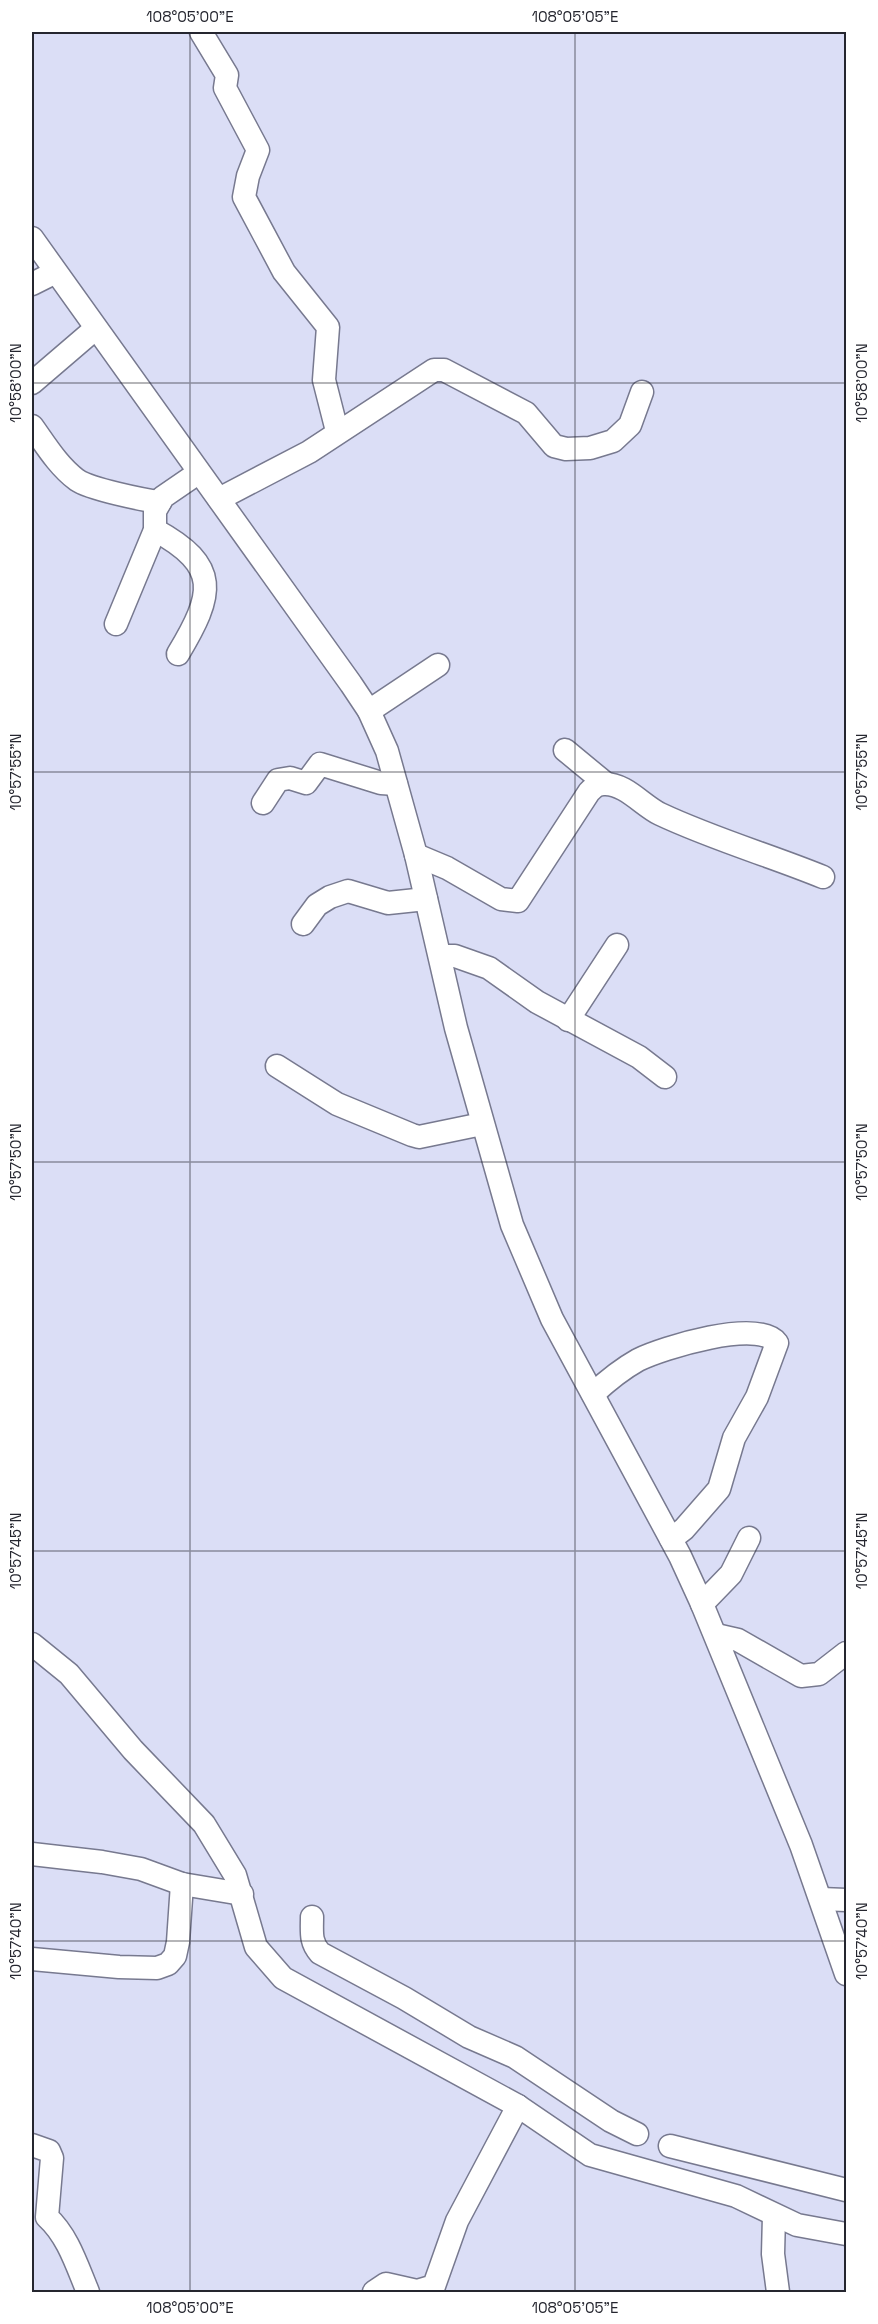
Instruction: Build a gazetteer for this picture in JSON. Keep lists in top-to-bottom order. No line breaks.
{"coordinates":["108°05'00\"E","108°05'05\"E","10°58'00\"N","10°57'55\"N","10°57'50\"N","10°57'45\"N","10°57'40\"N"]}
